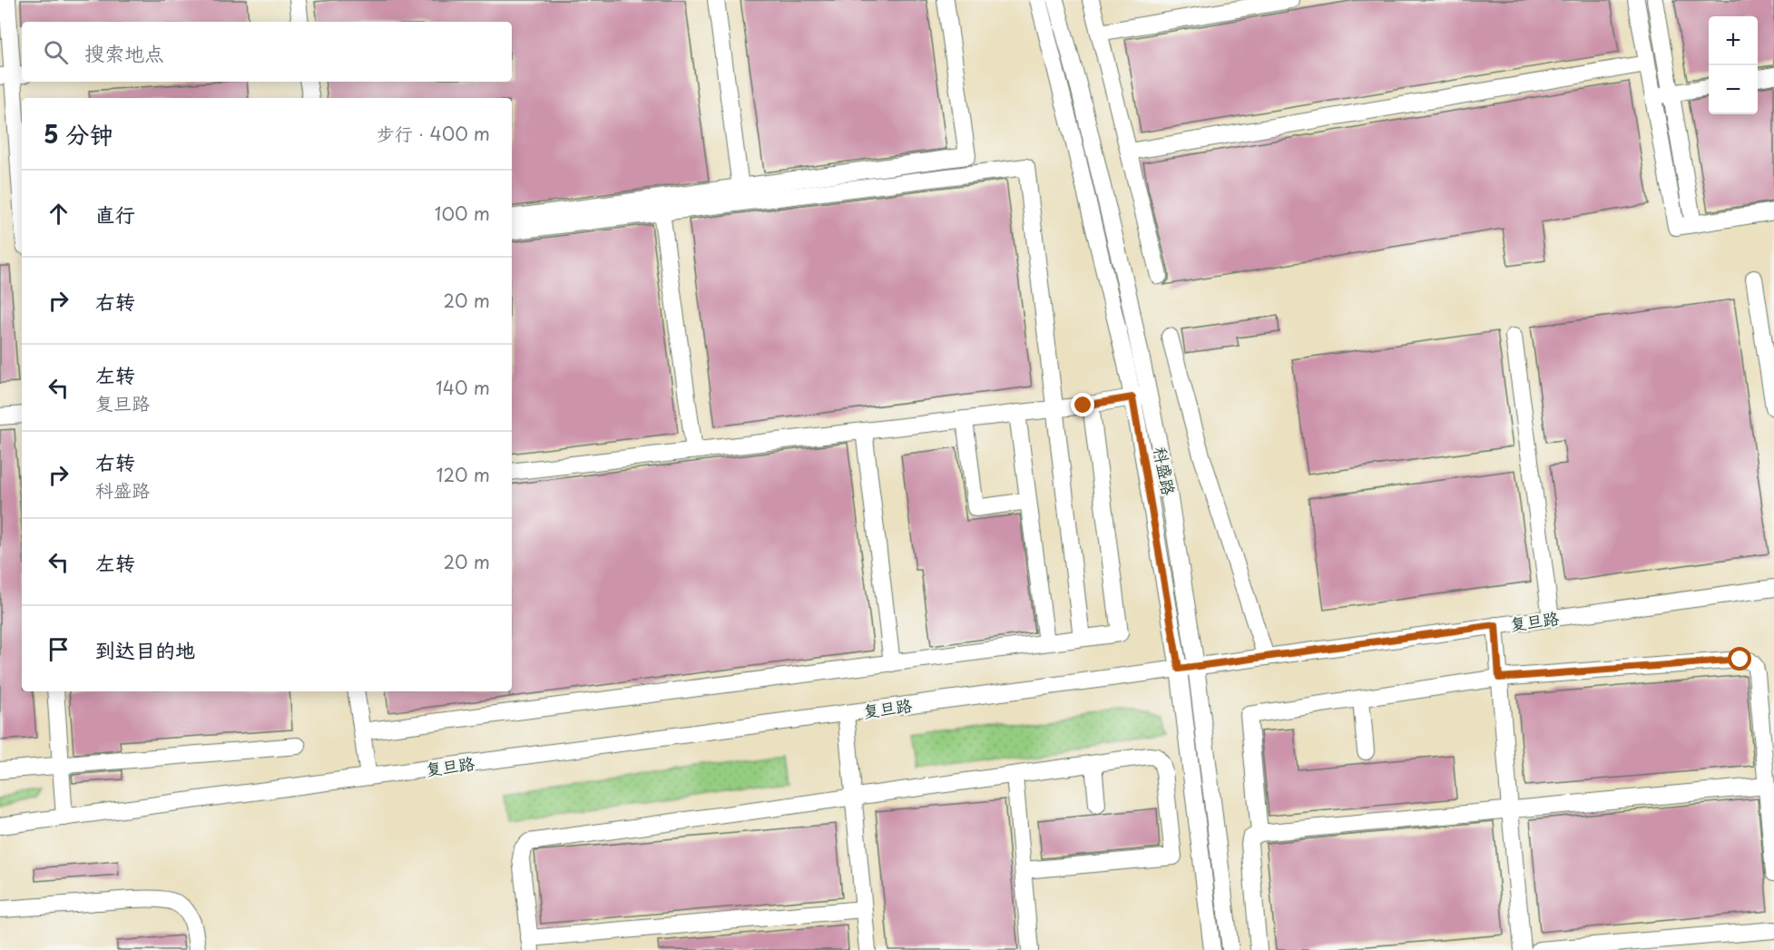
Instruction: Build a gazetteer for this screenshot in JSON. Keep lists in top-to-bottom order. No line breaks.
{"streets":{"street":["科盛路","复旦路"]},"crossings":[["科盛路","复旦路"]],"page":{"map_buttons":["+","−"],"search":"搜索地点","heading":["5 分钟","步行 · 400 m"],"list":[["直行","100 m"],["右转","20 m"],["左转","复旦路","140 m"],["右转","科盛路","120 m"],["左转","20 m"],"到达目的地"]}}
